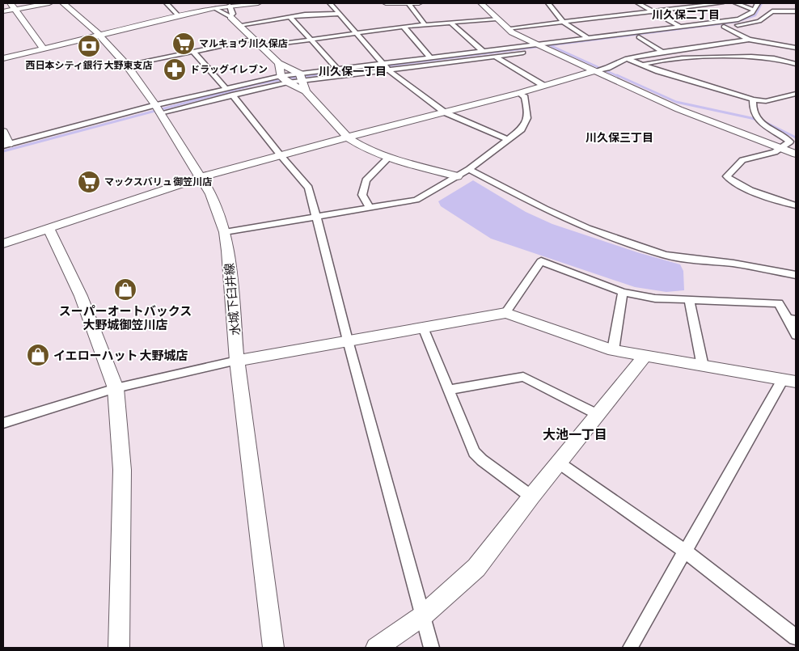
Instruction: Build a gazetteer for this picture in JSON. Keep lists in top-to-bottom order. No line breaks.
{"streets":{"street":["水城下臼井線"]},"districts":["川久保二丁目","川久保一丁目","川久保三丁目","大池一丁目"],"places":{"supermarket":["マルキョウ 川久保店","マックスバリュ 御笠川店"],"bank":["西日本シティ銀行 大野東支店"],"pharmacy":["ドラッグイレブン"],"shop":["スーパーオートバックス 大野城御笠川店","イエローハット 大野城店"]}}
